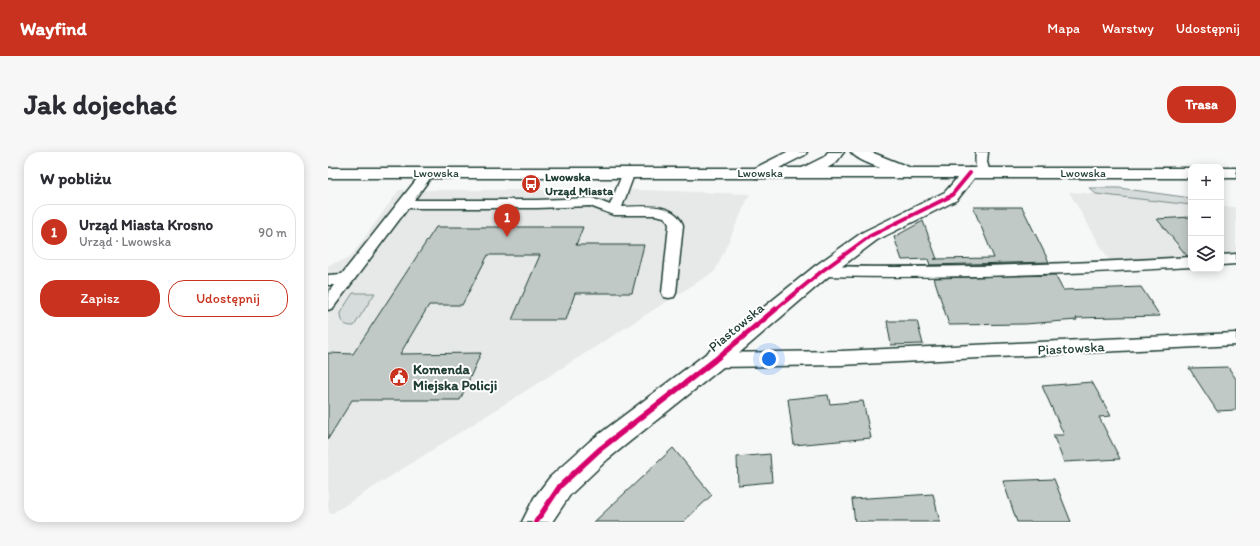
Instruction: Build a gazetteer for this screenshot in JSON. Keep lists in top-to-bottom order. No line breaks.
{"streets":{"main road":["Lwowska","Piastowska"]},"crossings":[["Lwowska","Piastowska"]],"places":{"bus stop":["Lwowska Urząd Miasta"],"public building":["Komenda Miejska Policji"]},"page":{"header":"Wayfind","nav":["Mapa","Warstwy","Udostępnij"],"buttons":["Trasa",["Zapisz","Udostępnij"]],"title":"Jak dojechać","heading":"W pobliżu","map_buttons":["+","−"],"list":[{"mark":"1","name":"Urząd Miasta Krosno","note":"Urząd · Lwowska","value":"90 m"}],"pins":"1"}}
